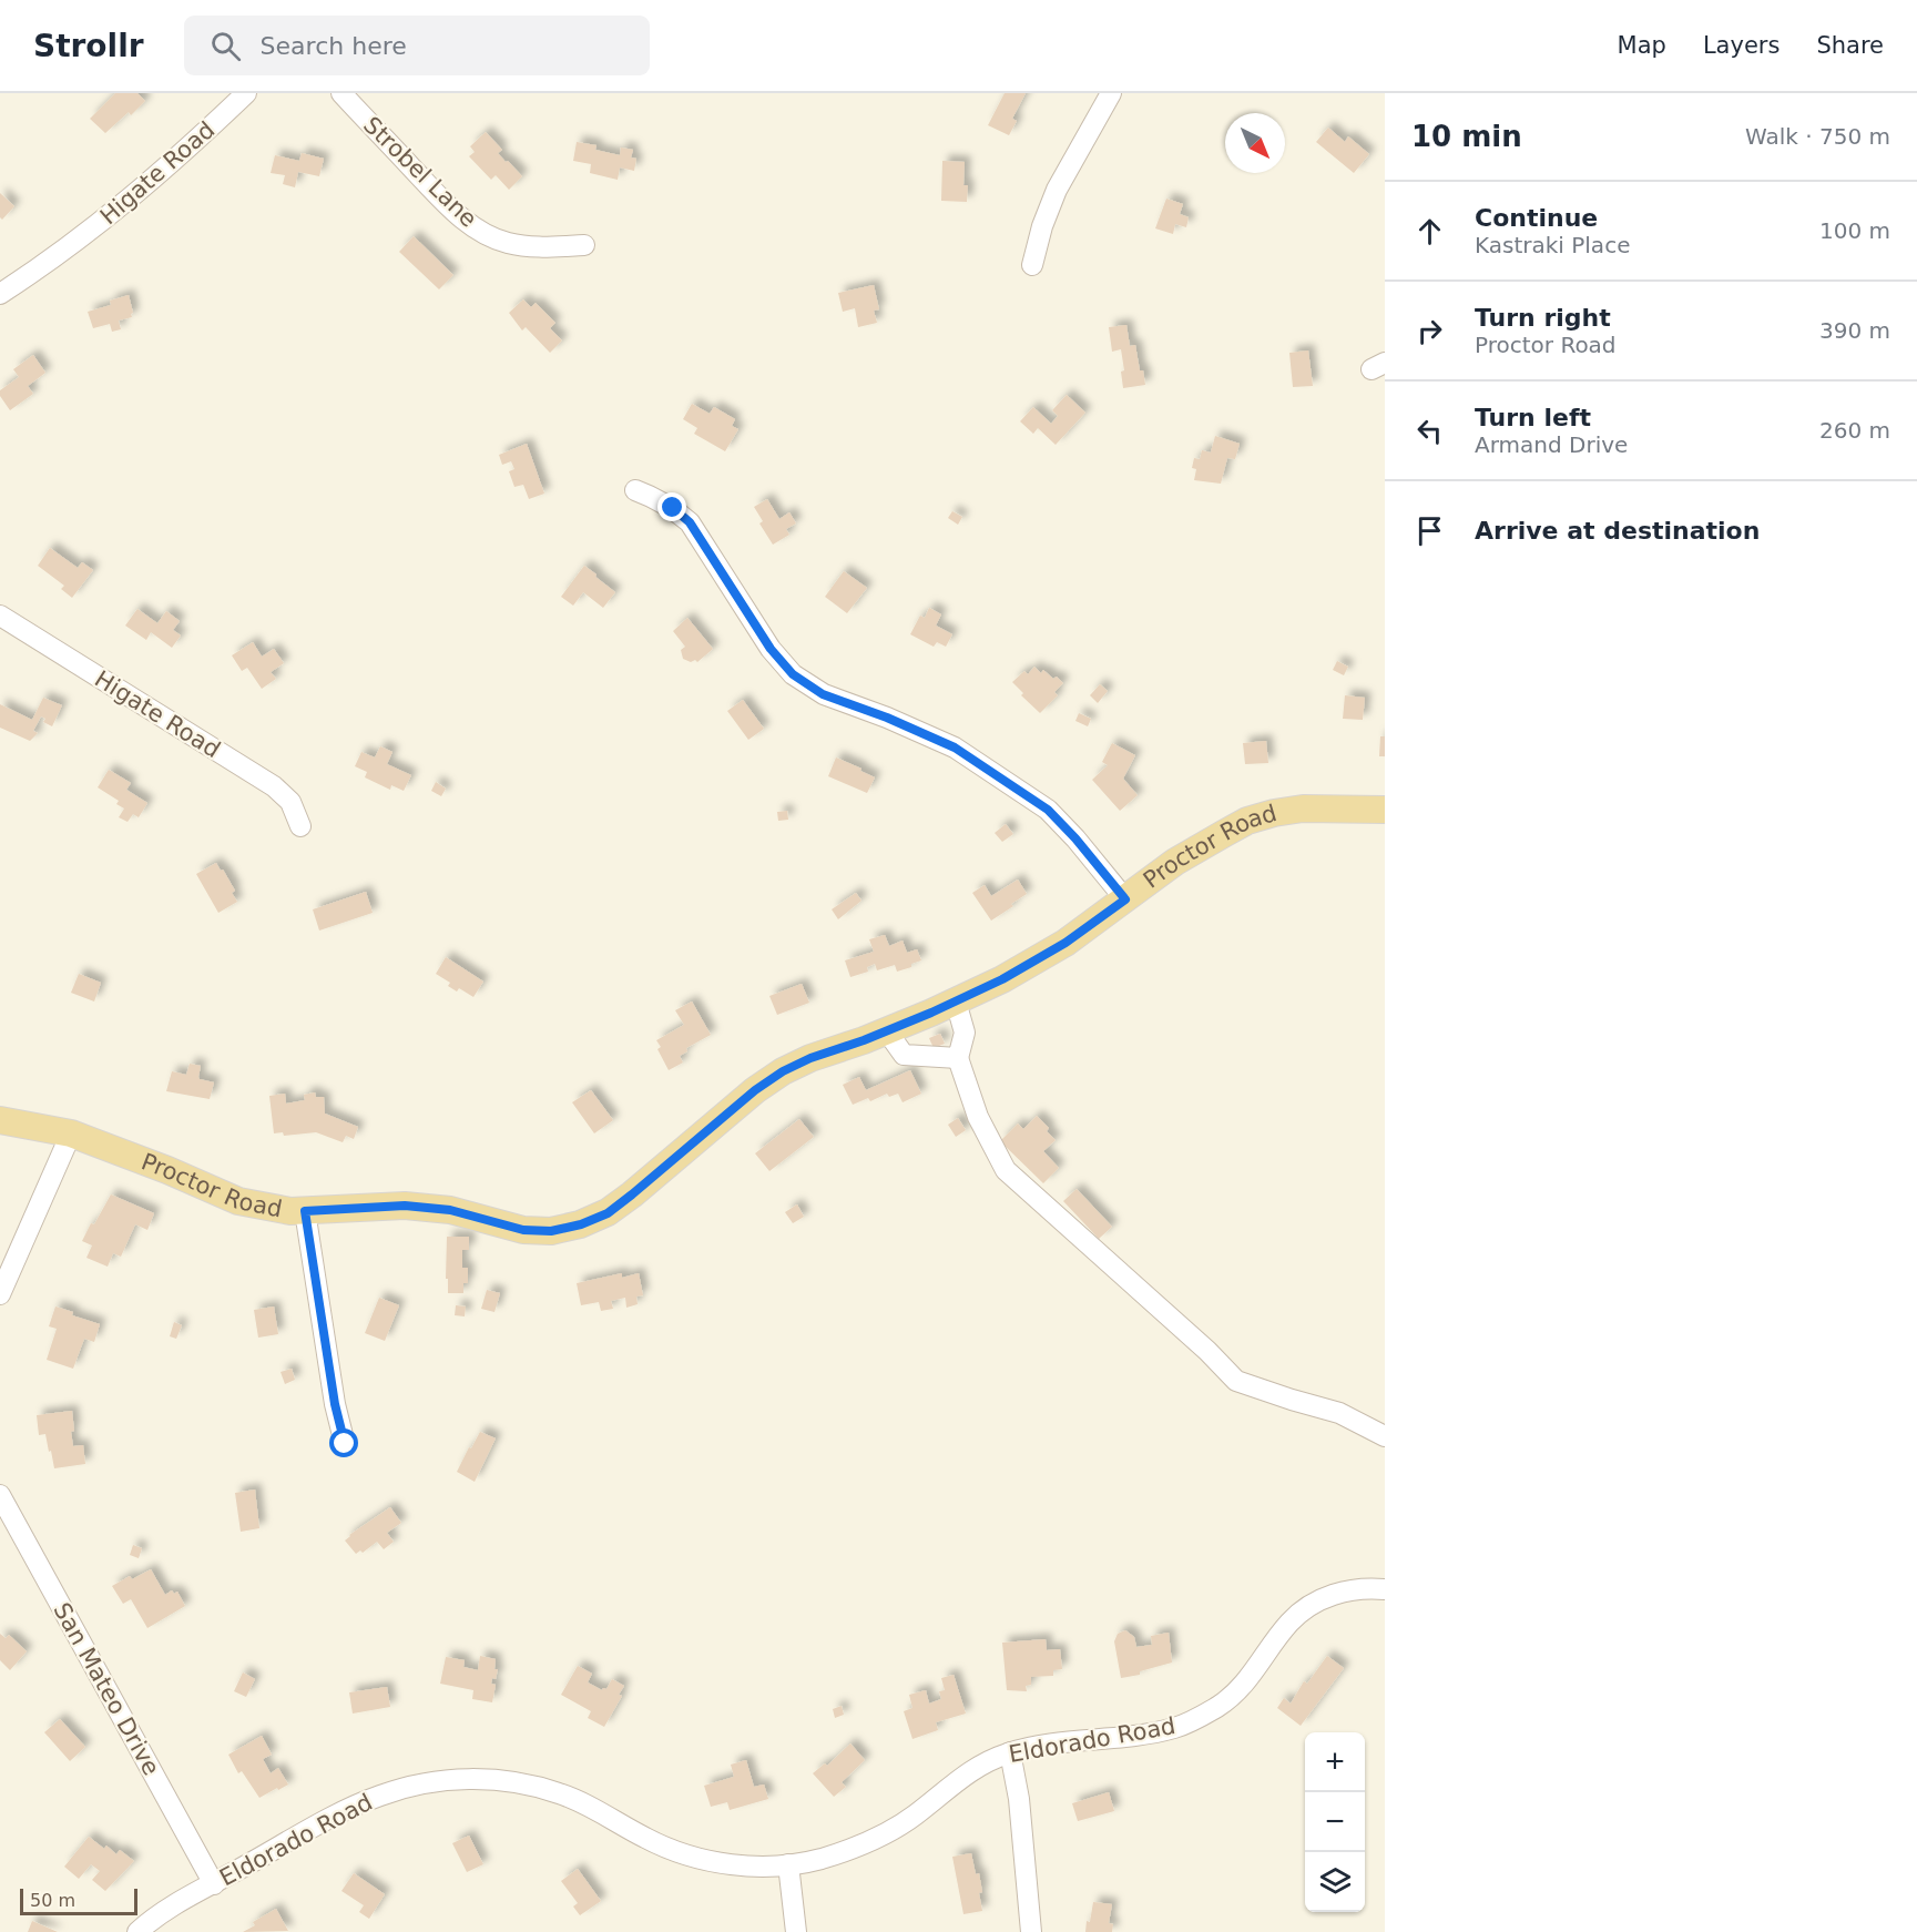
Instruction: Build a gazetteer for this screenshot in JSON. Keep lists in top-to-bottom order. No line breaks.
{"streets":{"main road":["Proctor Road"],"street":["Strobel Lane","Higate Road","San Mateo Drive","Eldorado Road"]},"crossings":[["San Mateo Drive","Eldorado Road"]],"scale_bar":"50 m","north":"bottom right","page":{"header":"Strollr","search":"Search here","nav":["Map","Layers","Share"],"heading":["10 min","Walk · 750 m"],"list":[["Continue","Kastraki Place","100 m"],["Turn right","Proctor Road","390 m"],["Turn left","Armand Drive","260 m"],"Arrive at destination"],"map_buttons":["+","−"],"scale":"50 m"}}
